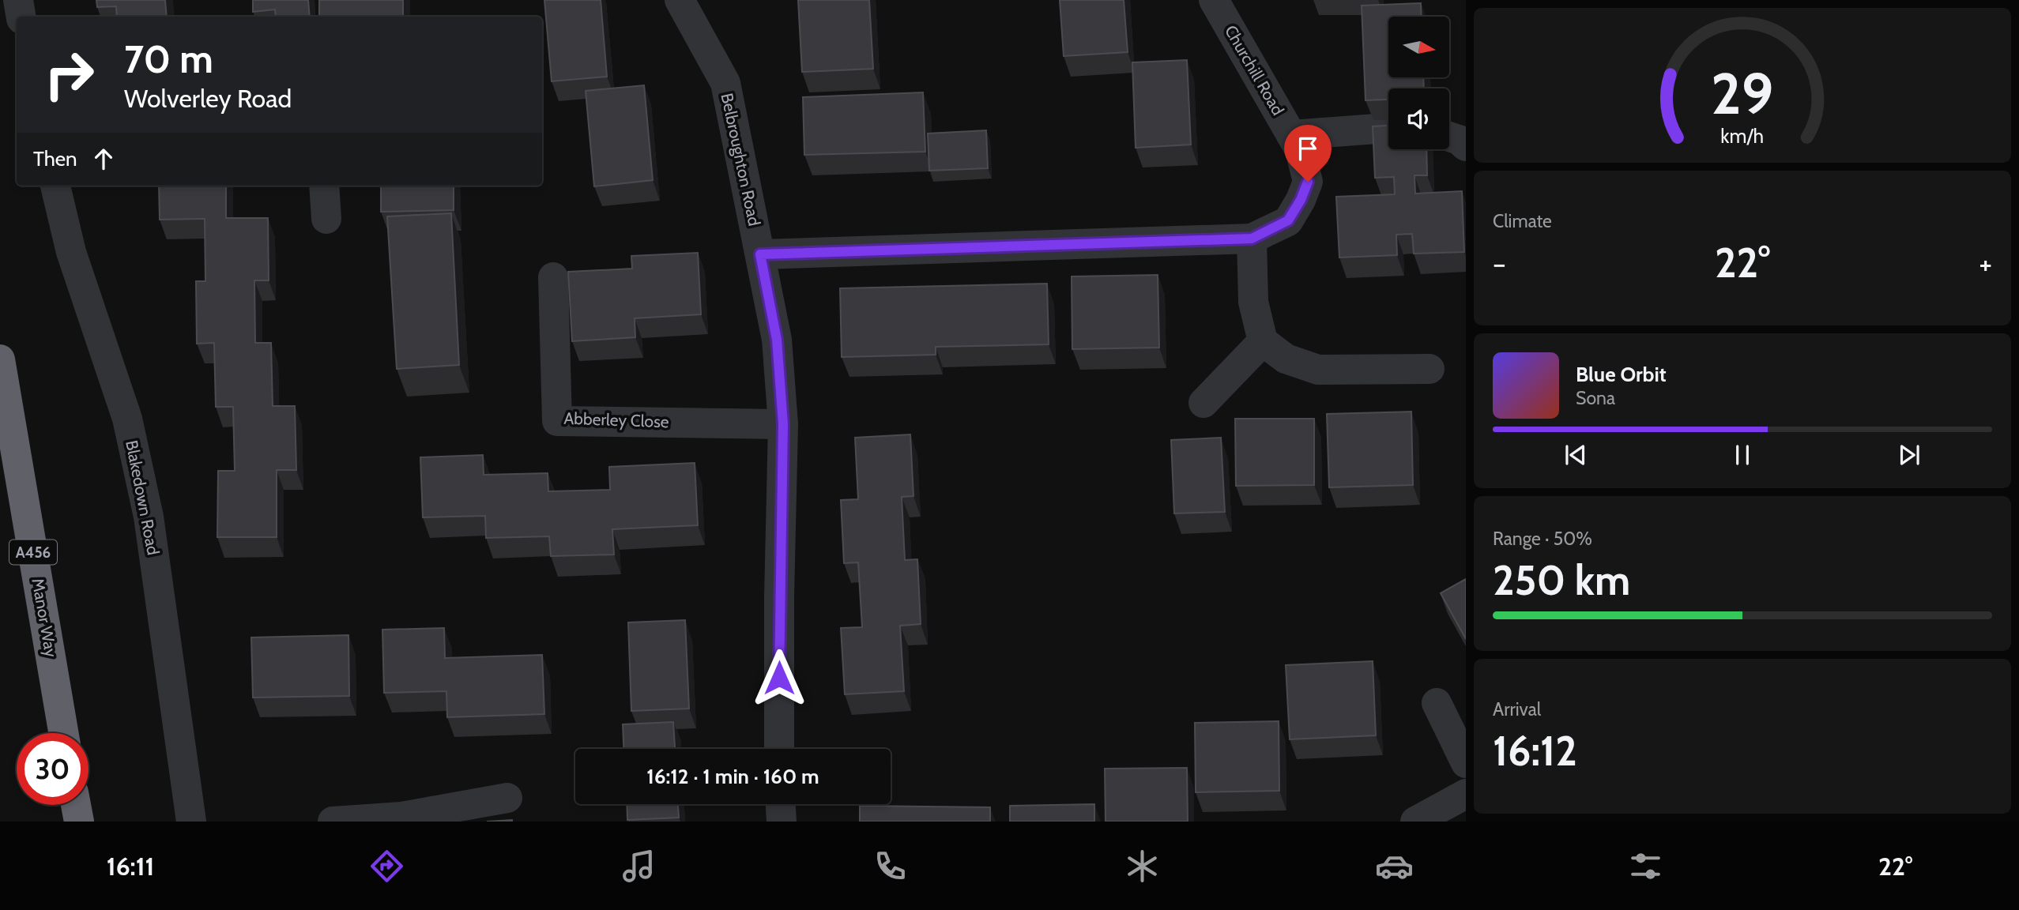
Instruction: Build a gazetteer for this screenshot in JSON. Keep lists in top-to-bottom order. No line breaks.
{"streets":{"highway":["A456","Manor Way"],"street":["Churchill Road","Belbroughton Road","Abberley Close","Blakedown Road"]},"crossings":[["Belbroughton Road","Abberley Close"]],"north":"right","page":{"turn":["70 m","Wolverley Road"],"then":"Then","tile":["Climate",["Range · 50%","250 km"],["Arrival","16:12"]],"heat":["−","22°","+"],"song":["Blue Orbit","Sona"],"limit":"30","trip":"16:12 · 1 min · 160 m","tabs":["16:11","22°"],"gauge":["29","km/h"]}}
